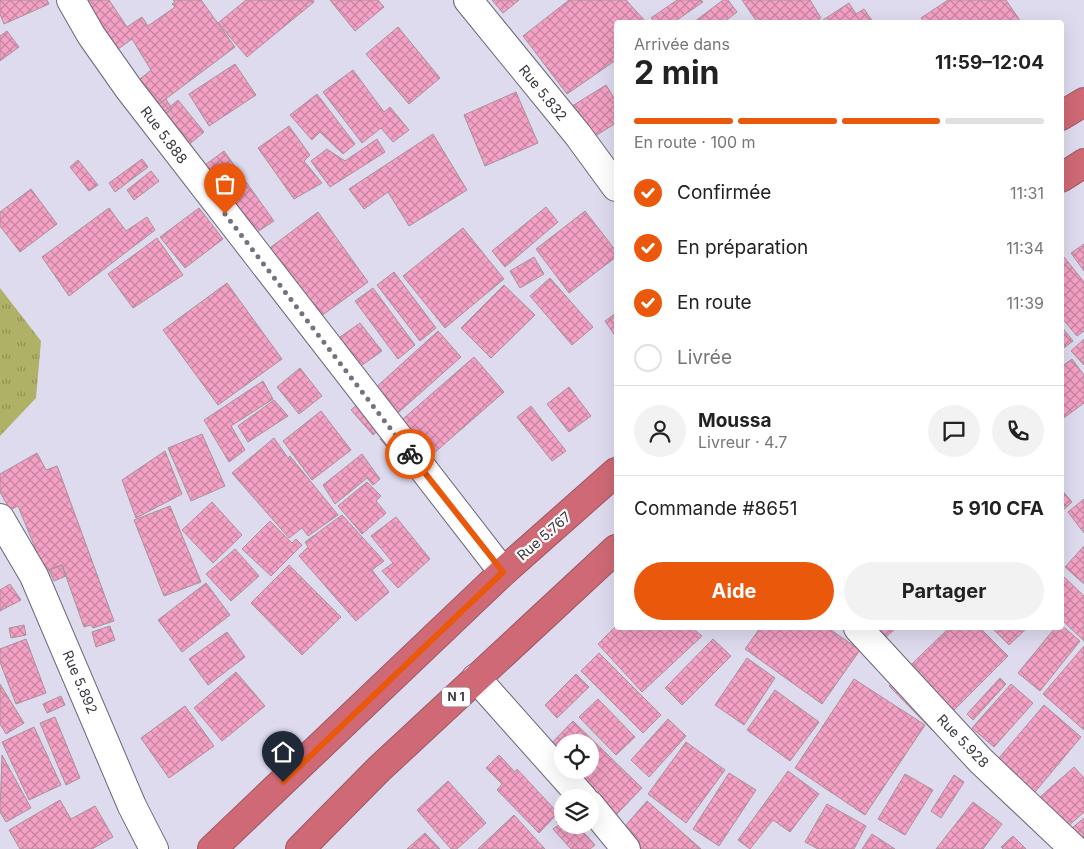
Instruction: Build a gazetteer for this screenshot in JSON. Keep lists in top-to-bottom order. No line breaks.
{"streets":{"highway":["Rue 5.767","N 1"],"street":["Rue 5.832","Rue 5.888","Rue 5.892","Rue 5.928"]},"crossings":[["Rue 5.888","Rue 5.767"]],"page":{"heading":["2 min","Arrivée dans","11:59–12:04"],"panel":["Moussa","Livreur · 4.7","Commande #8651","5 910 CFA"],"bar":"En route · 100 m","list":[["Confirmée","11:31"],["En préparation","11:34"],["En route","11:39"],"Livrée"],"buttons":["Aide","Partager"]}}
